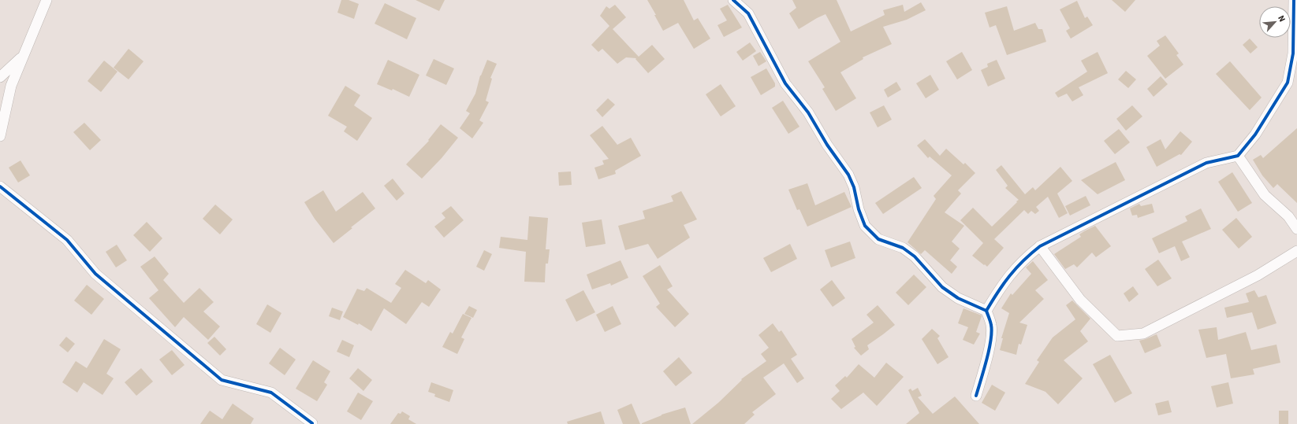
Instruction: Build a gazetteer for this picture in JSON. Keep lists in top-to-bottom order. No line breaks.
{"north":"top right"}
